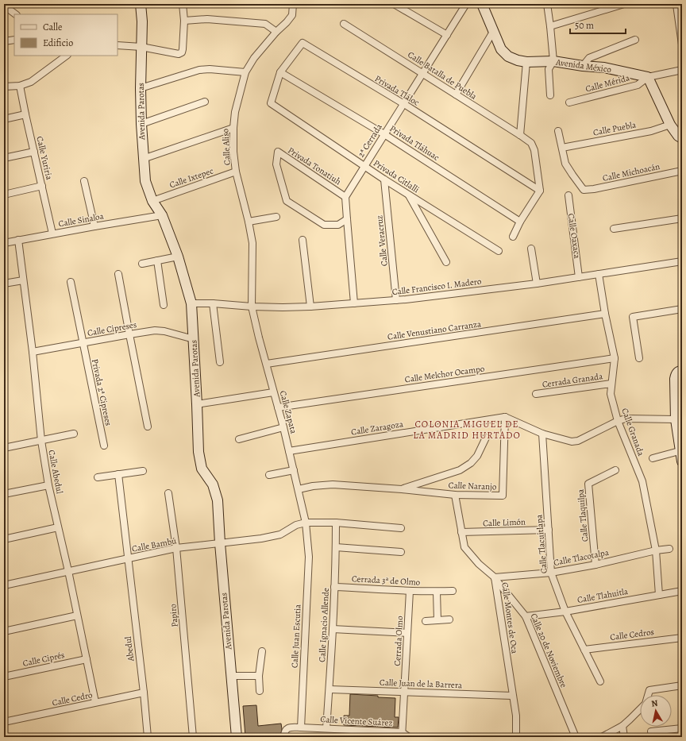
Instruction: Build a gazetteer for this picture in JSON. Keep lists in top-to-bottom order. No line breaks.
{"streets":{"street":["Avenida México","Calle Batalla de Puebla","Calle Mérida","Privada Tláloc","Avenida Parotas","Calle Puebla","2ª Cerrada","Privada Tláhuac","Calle Aliso","Calle Yuriria","Privada Tonatiuh","Calle Michoacán","Privada Citlalli","Calle Ixtepec","Calle Sinaloa","Calle Oaxaca","Calle Veracruz","Calle Francisco I. Madero","Calle Cipreses","Calle Venustiano Carranza","Calle Melchor Ocampo","Cerrada Granada","Privada 2ª Cipreses","Calle Zapata","Calle Zaragoza","Calle Granada","Calle Abedul","Calle Naranjo","Calle Tlaquilpa","Calle Limón","Calle Tlacuitlapa","Calle Bambú","Calle Tlacotalpa","Cerrada 3ª de Olmo","Calle Tlahuitla","Papiro","Calle Montes de Oca","Calle Ignacio Allende","Calle Cedros","Calle Juan Escutia","Cerrada Olmo","Abedul","Calle 20 de Noviembre","Calle Ciprés","Calle Juan de la Barrera","Calle Cedro","Calle Vicente Suárez"]},"crossings":[["Avenida México","Calle Mérida"],["Calle Batalla de Puebla","Privada Tláloc"],["Calle Batalla de Puebla","2ª Cerrada"],["Privada Tláloc","2ª Cerrada"],["Privada Tláloc","Privada Tláhuac"],["Privada Tláloc","Privada Citlalli"],["Avenida Parotas","Calle Ixtepec"],["Avenida Parotas","Calle Sinaloa"],["Avenida Parotas","Calle Francisco I. Madero"],["Avenida Parotas","Calle Cipreses"],["Avenida Parotas","Calle Bambú"],["Calle Puebla","Calle Michoacán"],["2ª Cerrada","Privada Tláhuac"],["2ª Cerrada","Privada Tonatiuh"],["2ª Cerrada","Privada Citlalli"],["Calle Aliso","Calle Ixtepec"],["Calle Aliso","Calle Francisco I. Madero"],["Calle Aliso","Calle Zapata"],["Calle Yuriria","Calle Sinaloa"],["Privada Citlalli","Calle Veracruz"],["Calle Sinaloa","Calle Abedul"],["Calle Oaxaca","Calle Francisco I. Madero"],["Calle Veracruz","Calle Francisco I. Madero"],["Calle Francisco I. Madero","Calle Zapata"],["Calle Francisco I. Madero","Calle Granada"],["Calle Cipreses","Privada 2ª Cipreses"],["Calle Cipreses","Calle Abedul"],["Calle Venustiano Carranza","Calle Zapata"],["Calle Venustiano Carranza","Calle Granada"],["Calle Melchor Ocampo","Calle Zapata"],["Calle Melchor Ocampo","Calle Granada"],["Cerrada Granada","Calle Granada"],["Calle Zapata","Calle Zaragoza"],["Calle Zapata","Calle Naranjo"],["Calle Zapata","Calle Bambú"],["Calle Zapata","Calle Juan Escutia"],["Calle Zaragoza","Calle Naranjo"],["Calle Granada","Calle Tlacotalpa"],["Calle Granada","Calle Tlahuitla"],["Calle Abedul","Calle Bambú"],["Calle Abedul","Calle Ciprés"],["Calle Abedul","Calle Cedro"],["Calle Naranjo","Calle Montes de Oca"],["Calle Tlaquilpa","Calle Tlacotalpa"],["Calle Limón","Calle Tlacuitlapa"],["Calle Limón","Calle Montes de Oca"],["Calle Tlacuitlapa","Calle Tlacotalpa"],["Calle Tlacuitlapa","Calle Tlahuitla"],["Calle Tlacuitlapa","Calle Cedros"],["Calle Bambú","Papiro"],["Calle Bambú","Calle Ignacio Allende"],["Calle Bambú","Calle Juan Escutia"],["Calle Bambú","Abedul"],["Calle Tlacotalpa","Calle Montes de Oca"],["Calle Tlacotalpa","Calle 20 de Noviembre"],["Cerrada 3ª de Olmo","Calle Ignacio Allende"],["Cerrada 3ª de Olmo","Cerrada Olmo"],["Calle Tlahuitla","Calle 20 de Noviembre"],["Calle Montes de Oca","Calle 20 de Noviembre"],["Calle Montes de Oca","Calle Juan de la Barrera"],["Calle Ignacio Allende","Calle Juan de la Barrera"],["Calle Ignacio Allende","Calle Vicente Suárez"],["Calle Juan Escutia","Calle Vicente Suárez"],["Cerrada Olmo","Calle Juan de la Barrera"],["Cerrada Olmo","Calle Vicente Suárez"],["Abedul","Calle Cedro"]],"districts":["COLONIA MIGUEL DE LA MADRID HURTADO"],"legend":["Calle","Edificio"],"scale_bar":"50 m","north":"top"}
